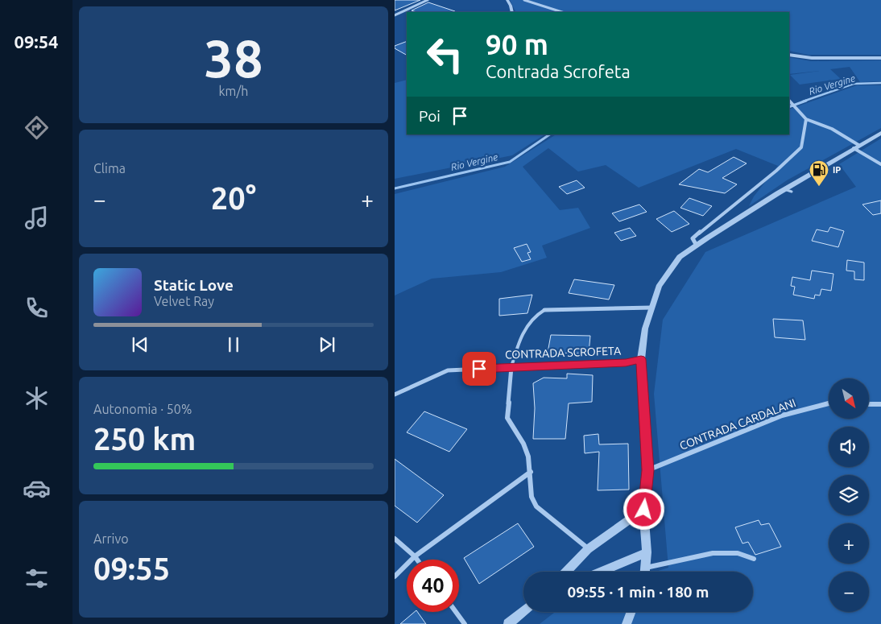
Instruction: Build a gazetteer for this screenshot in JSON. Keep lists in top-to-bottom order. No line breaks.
{"streets":{"street":["CONTRADA SCROFETA","CONTRADA CARDALANI"]},"water":["Rio Vergine"],"places":{"fuel station":["IP"]},"north":"bottom right","page":{"tabs":"09:54","tile":[["38","km/h"],"Clima",["Autonomia · 50%","250 km"],["Arrivo","09:55"]],"turn":["90 m","Contrada Scrofeta"],"then":"Poi","heat":["−","20°","+"],"song":["Static Love","Velvet Ray"],"map_buttons":["+","−"],"limit":"40","trip":"09:55 · 1 min · 180 m"}}
